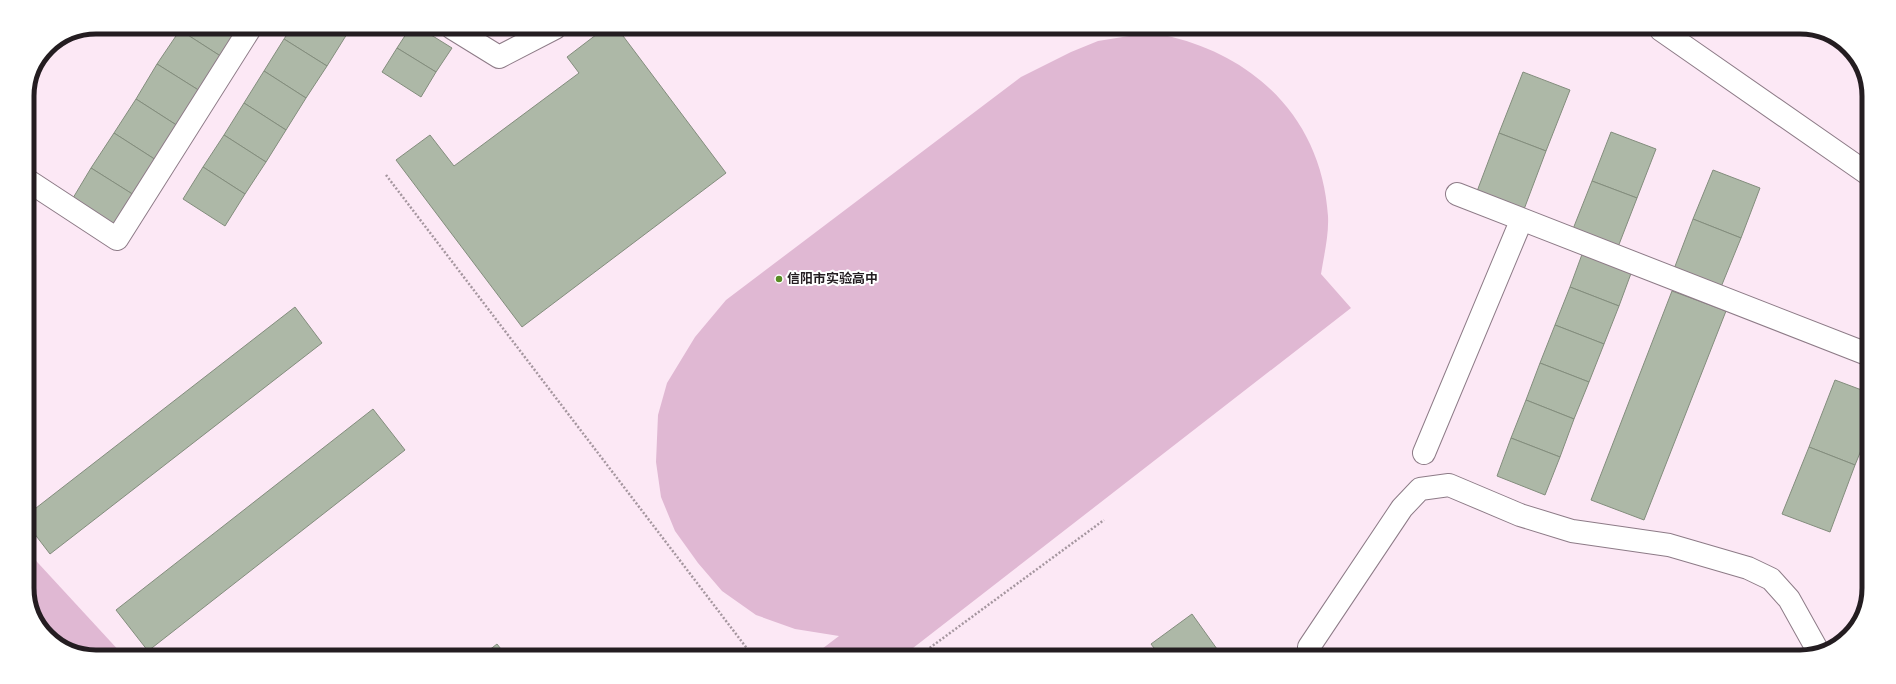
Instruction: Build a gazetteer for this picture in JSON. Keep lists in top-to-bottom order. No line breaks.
{"places":["信阳市实验高中"]}
